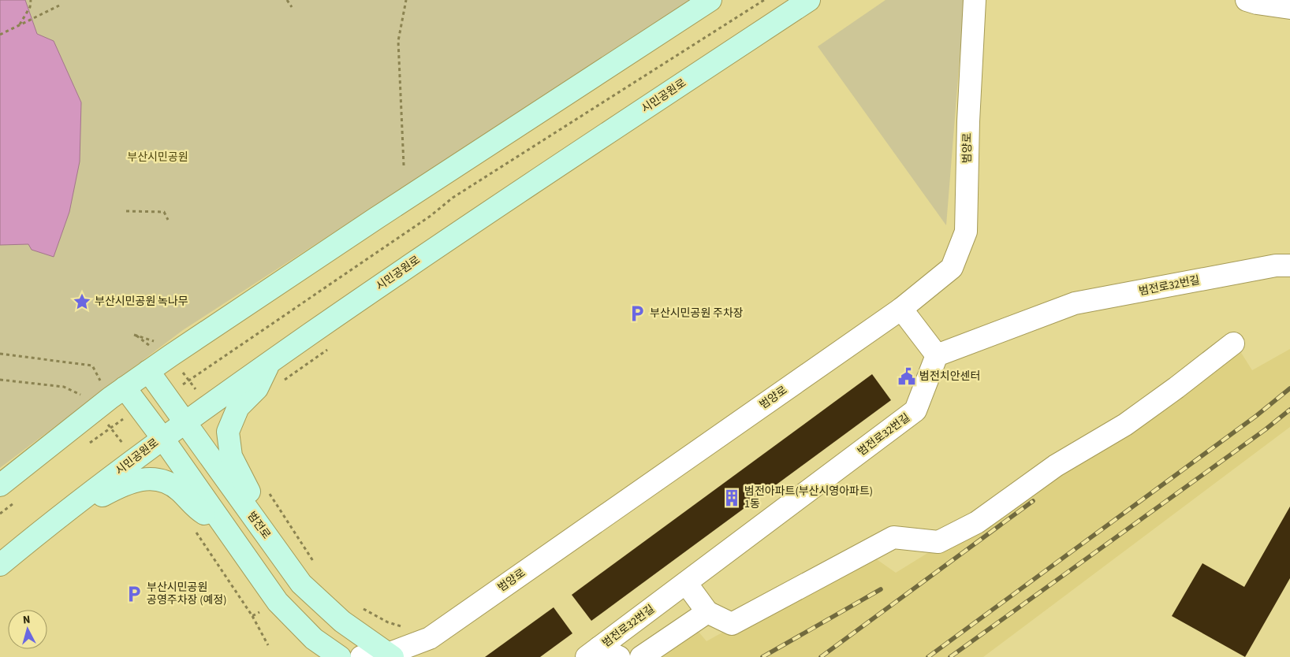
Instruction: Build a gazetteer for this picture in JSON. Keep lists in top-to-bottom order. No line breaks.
{"streets":{"main road":["시민공원로","범전로"],"street":["범양로","범전로32번길"]},"crossings":[["시민공원로","범전로"],["범양로","범전로"]],"parks":["부산시민공원"],"places":{"place":["부산시민공원 녹나무"],"parking":["부산시민공원 주차장","부산시민공원 공영주차장 (예정)"],"public building":["범전치안센터"],"building":["범전아파트(부산시영아파트) 1동"]},"north":"top"}
